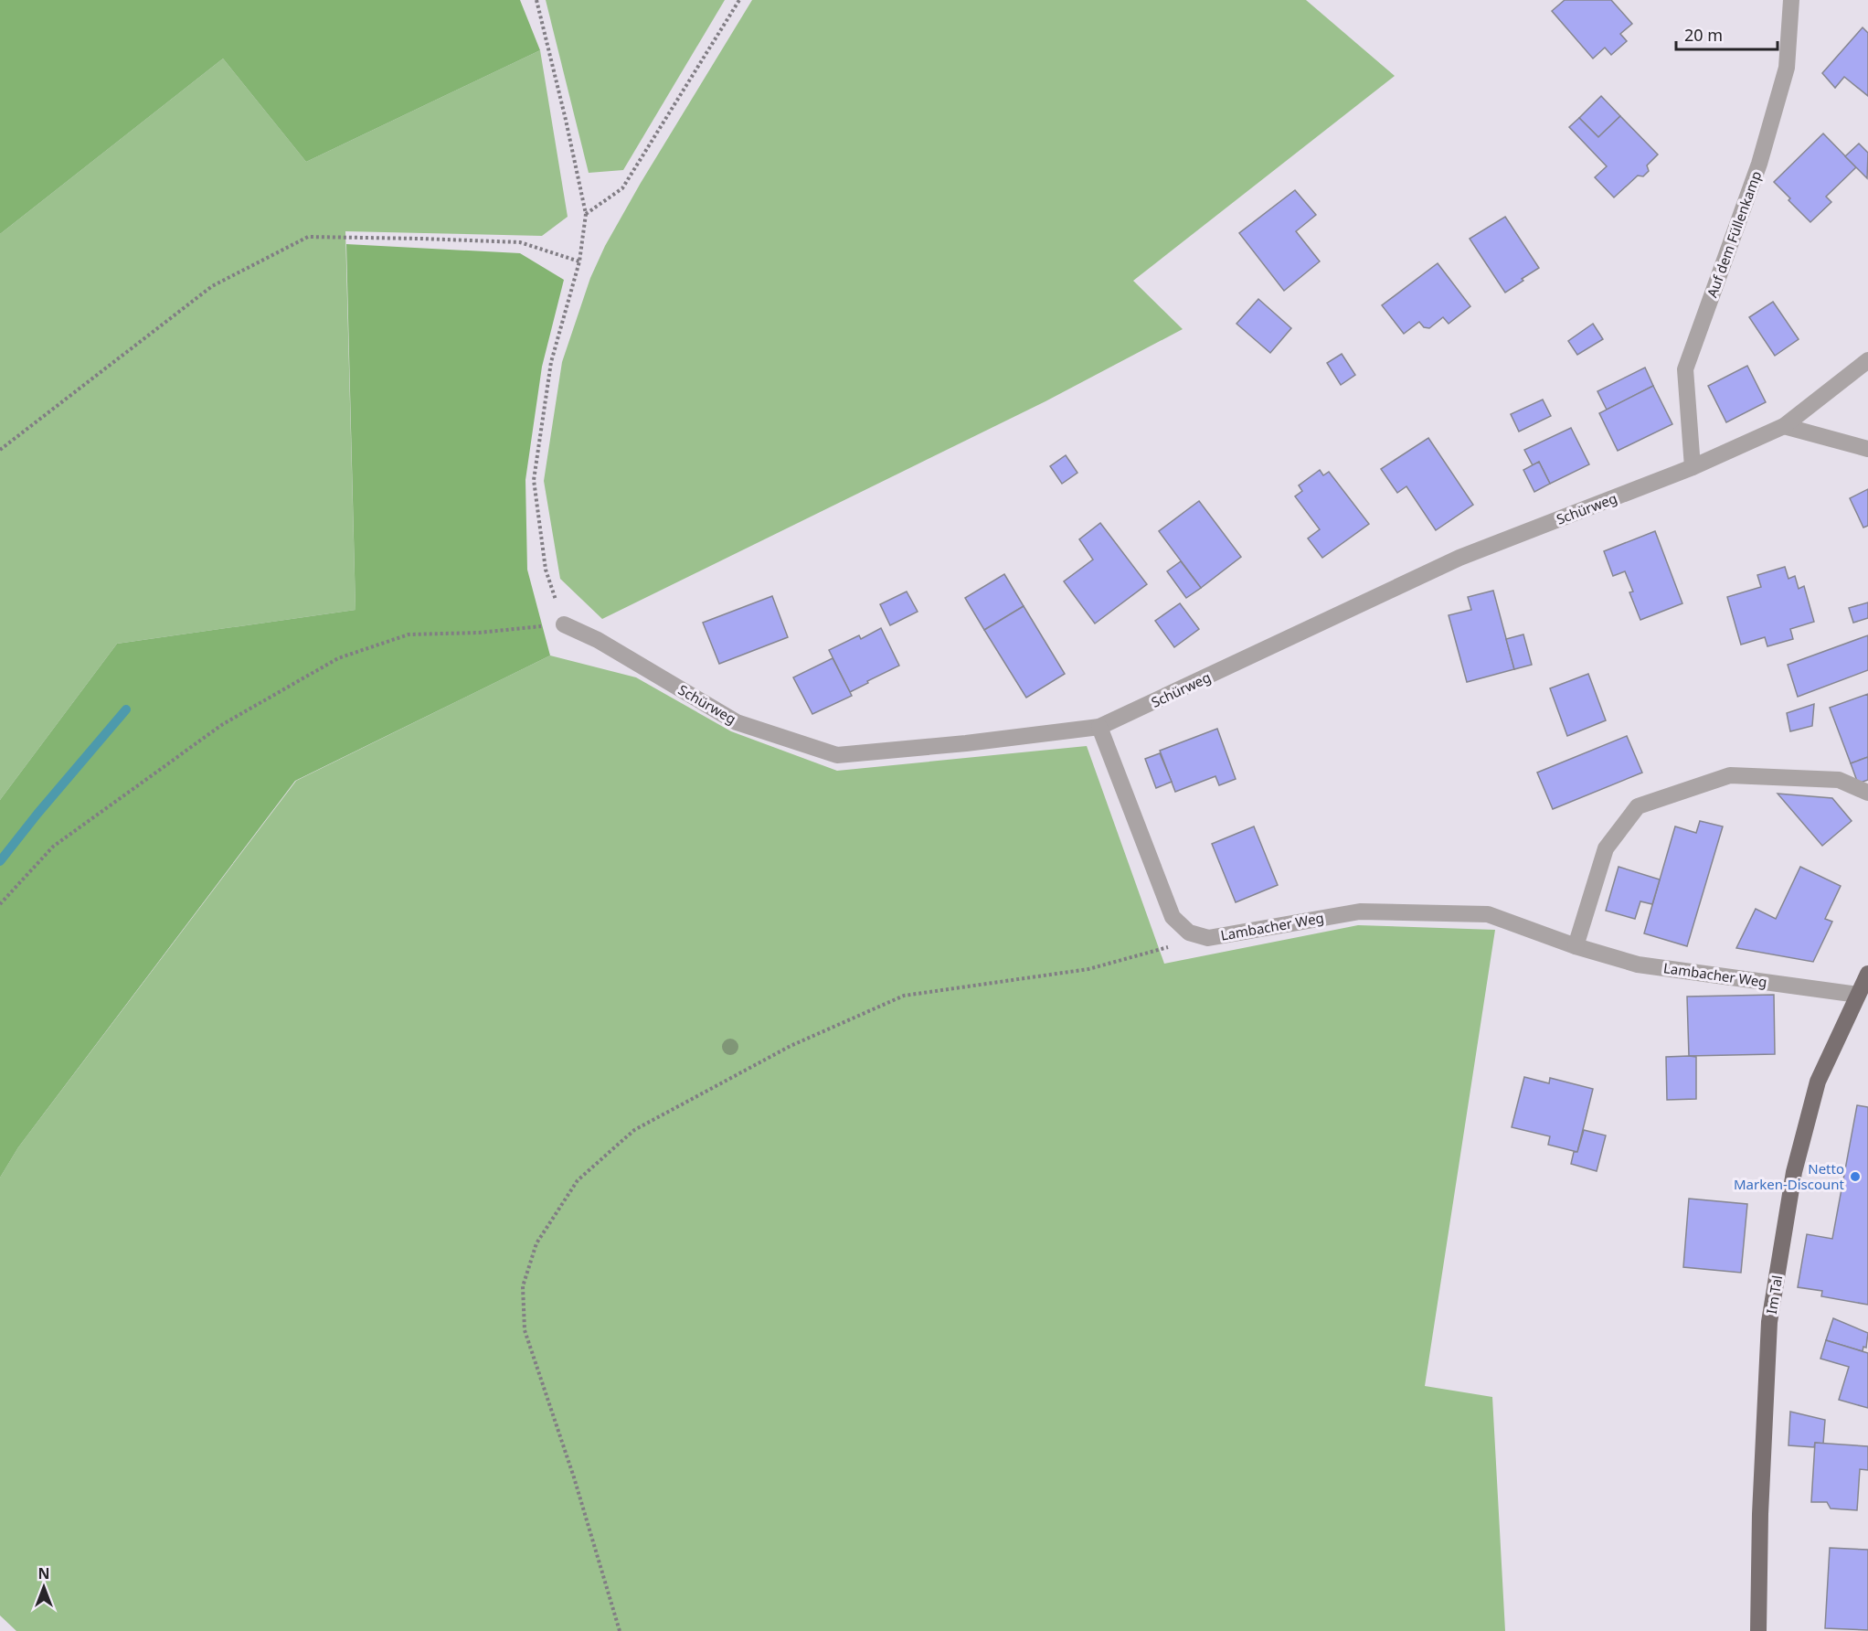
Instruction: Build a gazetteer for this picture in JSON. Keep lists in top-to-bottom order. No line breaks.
{"streets":{"main road":["Im Tal"],"street":["Auf dem Füllenkamp","Schürweg","Lambacher Weg"]},"crossings":[["Auf dem Füllenkamp","Schürweg"],["Lambacher Weg","Im Tal"]],"places":["Netto Marken-Discount"],"scale_bar":"20 m","north":"top"}
